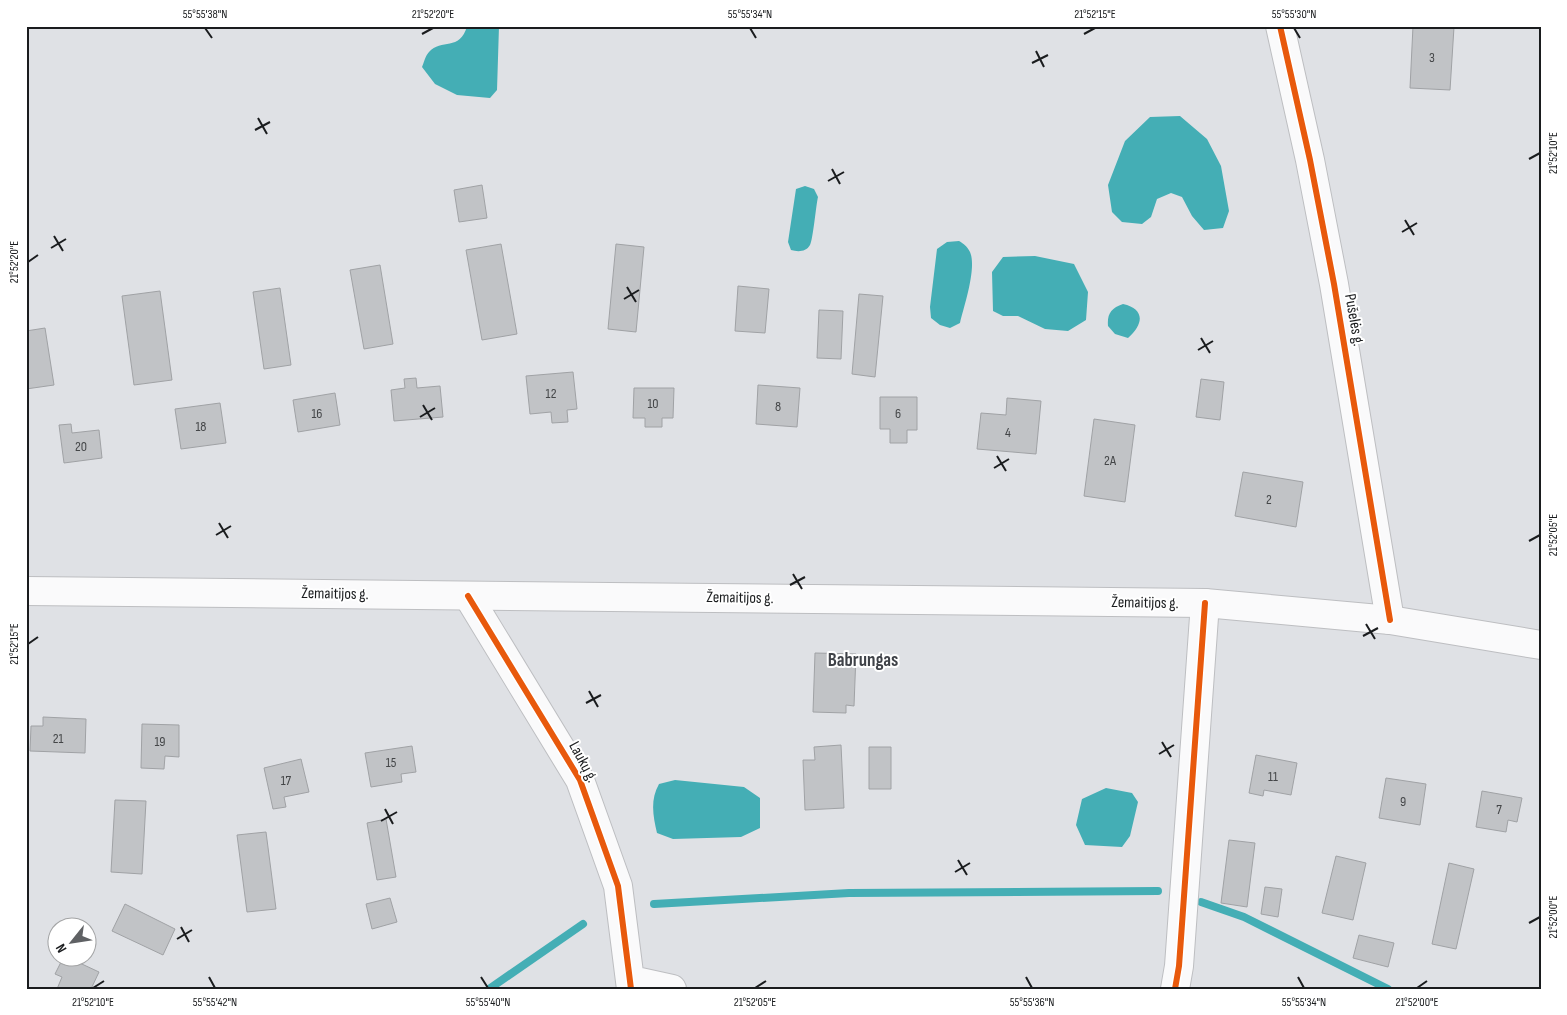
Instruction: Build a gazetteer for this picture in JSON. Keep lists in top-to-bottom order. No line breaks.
{"streets":{"main road":["Pušelės g.","Žemaitijos g.","Laukų g."]},"crossings":[["Pušelės g.","Žemaitijos g."],["Žemaitijos g.","Laukų g."]],"districts":["Babrungas"],"house_numbers":["3","12","10","8","16","6","18","4","20","2A","2","21","19","15","11","17","9","7"],"north":"bottom left","coordinates":["55°55'38\"N","21°52'20\"E","55°55'34\"N","21°52'15\"E","55°55'30\"N","21°52'10\"E","21°52'05\"E","21°52'00\"E","55°55'42\"N","55°55'40\"N","55°55'36\"N"]}
